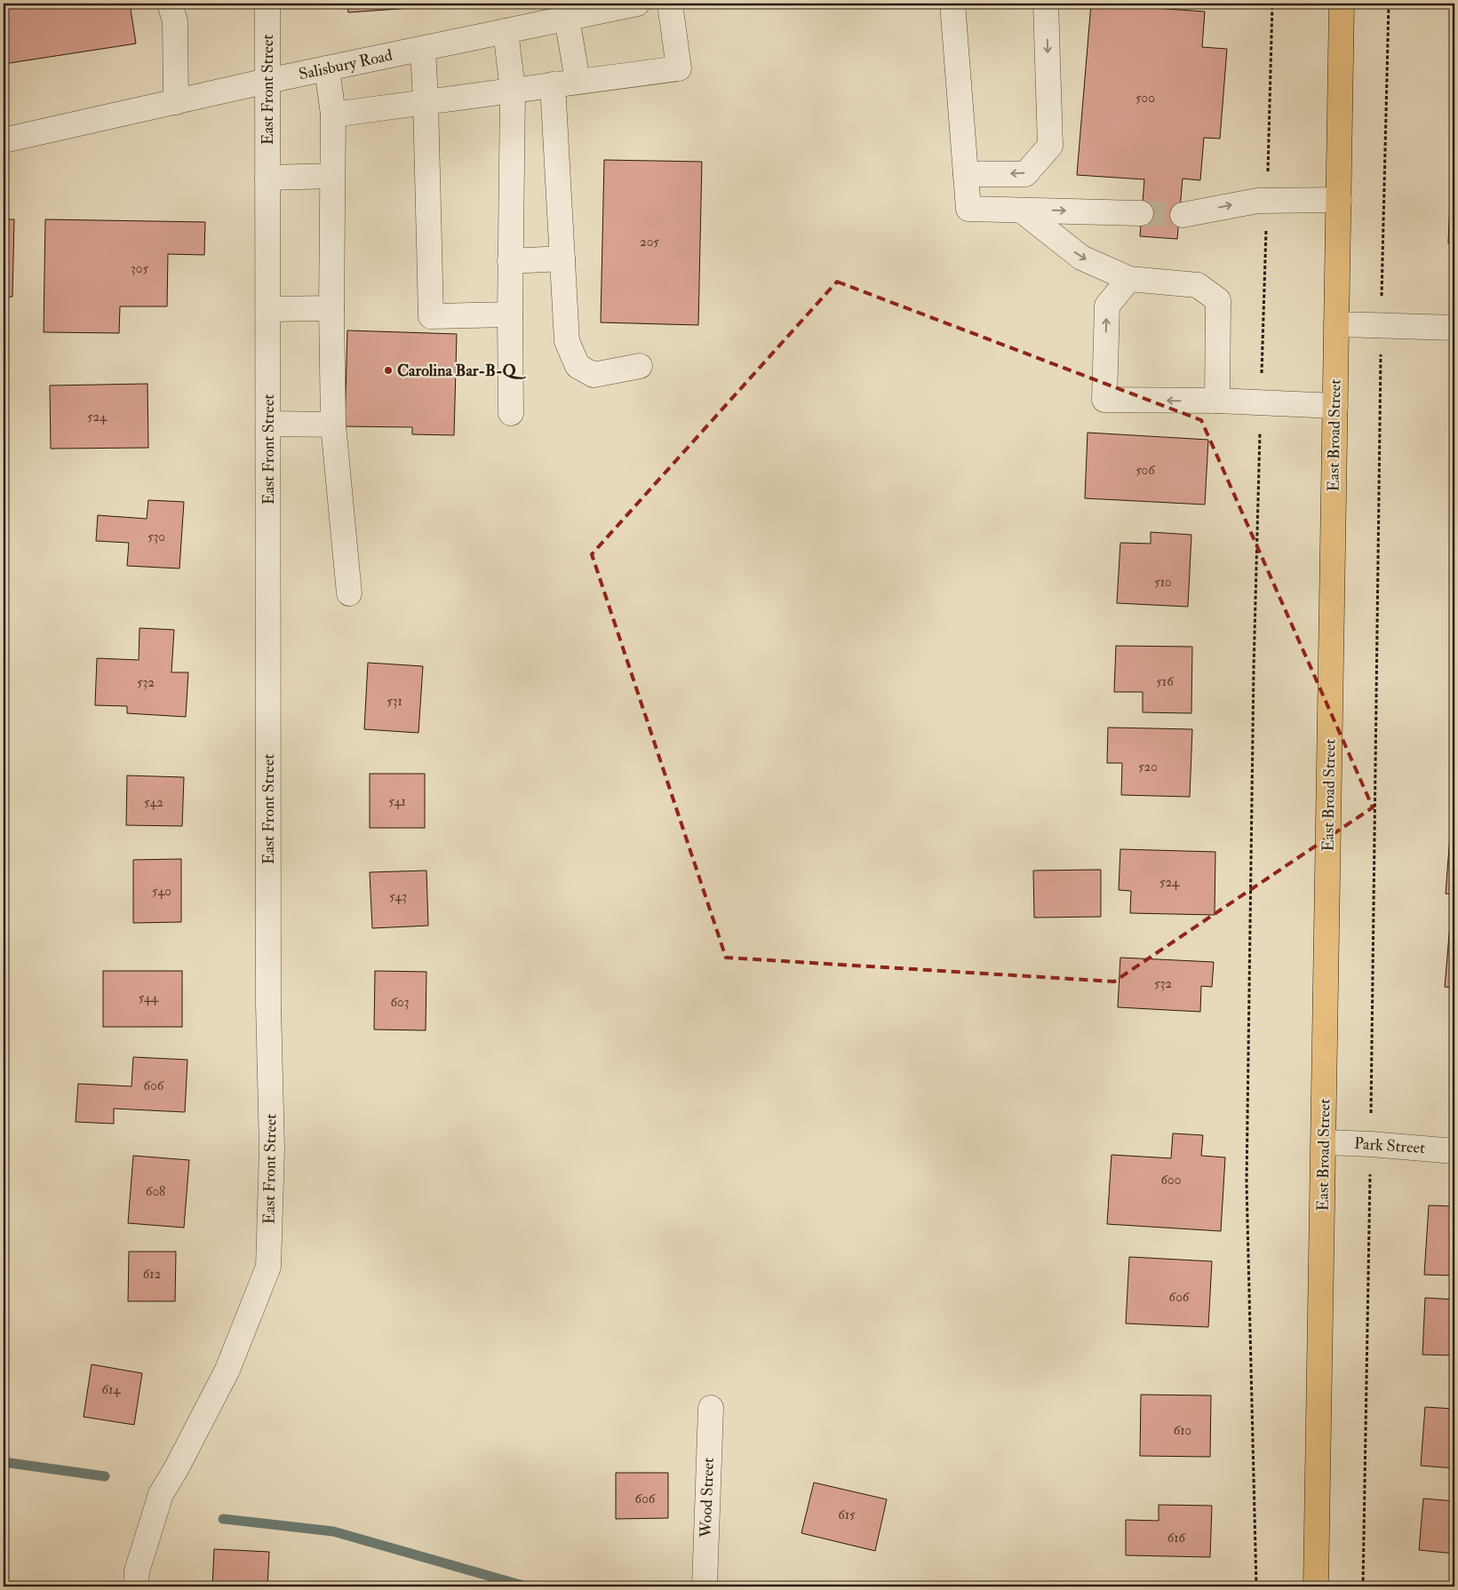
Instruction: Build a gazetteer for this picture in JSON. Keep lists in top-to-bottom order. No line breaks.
{"streets":{"main road":["East Broad Street"],"street":["Salisbury Road","East Front Street","Park Street","Wood Street"]},"crossings":[["Salisbury Road","East Front Street"],["East Broad Street","Park Street"]],"places":["Carolina Bar-B-Q"],"house_numbers":["500","205","305","524","506","530","510","516","532","531","520","541","542","524","540","543","532","544","603","606","600","608","612","606","614","610","606","615","616"]}
